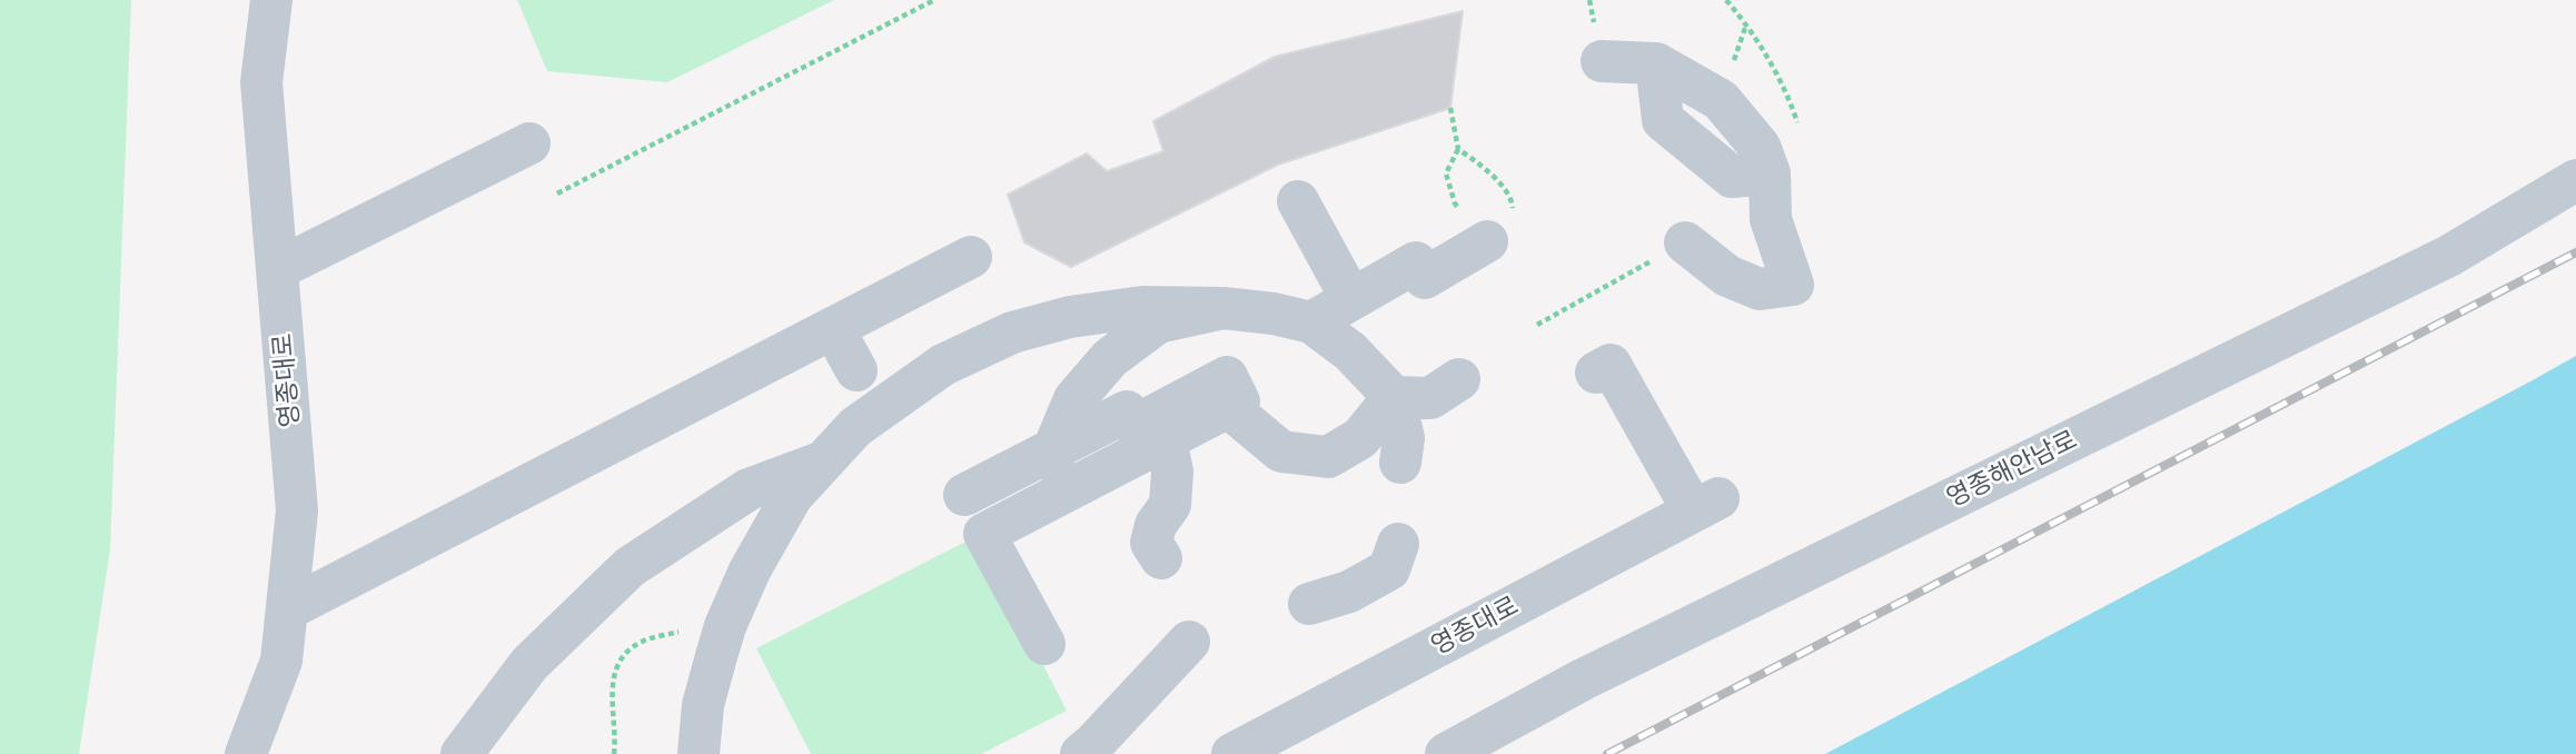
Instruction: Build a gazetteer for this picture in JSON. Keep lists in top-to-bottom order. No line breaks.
{"streets":{"street":["영종대로","영종해안남로"]}}
